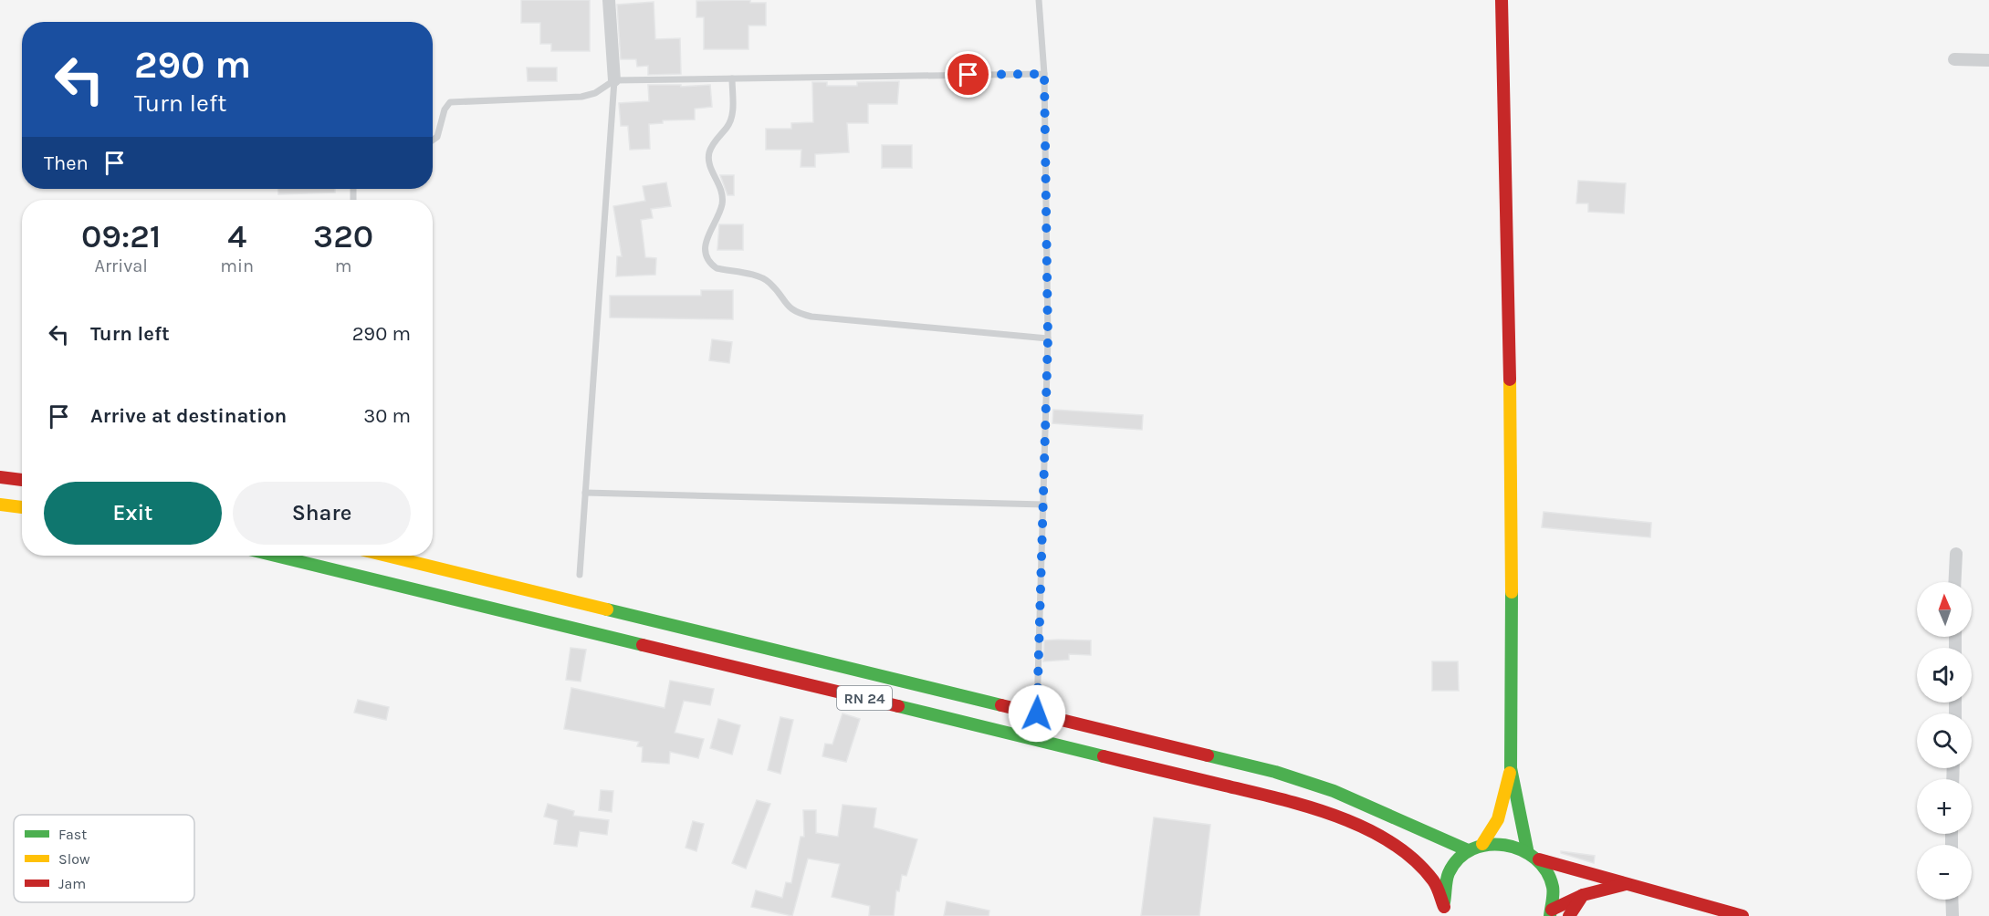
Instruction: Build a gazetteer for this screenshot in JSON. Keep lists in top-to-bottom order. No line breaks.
{"streets":{"main road":["RN 24"]},"legend":["Fast","Slow","Jam"],"north":"top","page":{"turn":["290 m","Turn left"],"then":"Then","eta":["09:21","Arrival","4","min","320","m"],"list":[{"name":"Turn left","value":"290 m"},{"name":"Arrive at destination","value":"30 m"}],"buttons":["Exit","Share"],"map_buttons":["+","−"]}}
